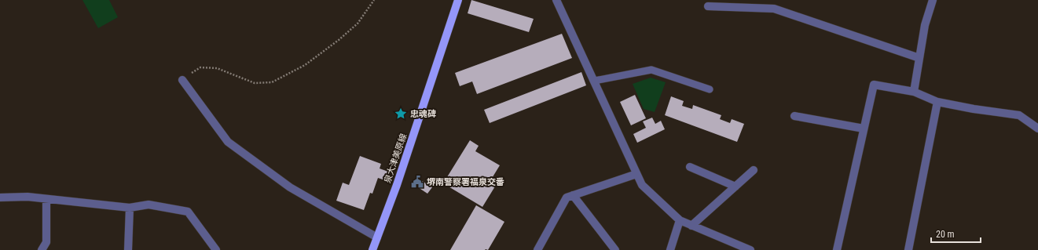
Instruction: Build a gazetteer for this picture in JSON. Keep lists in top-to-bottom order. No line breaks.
{"streets":{"main road":["泉大津美原線"]},"places":{"place":["忠魂碑"],"public building":["堺南警察署福泉交番"]},"scale_bar":"20 m"}
